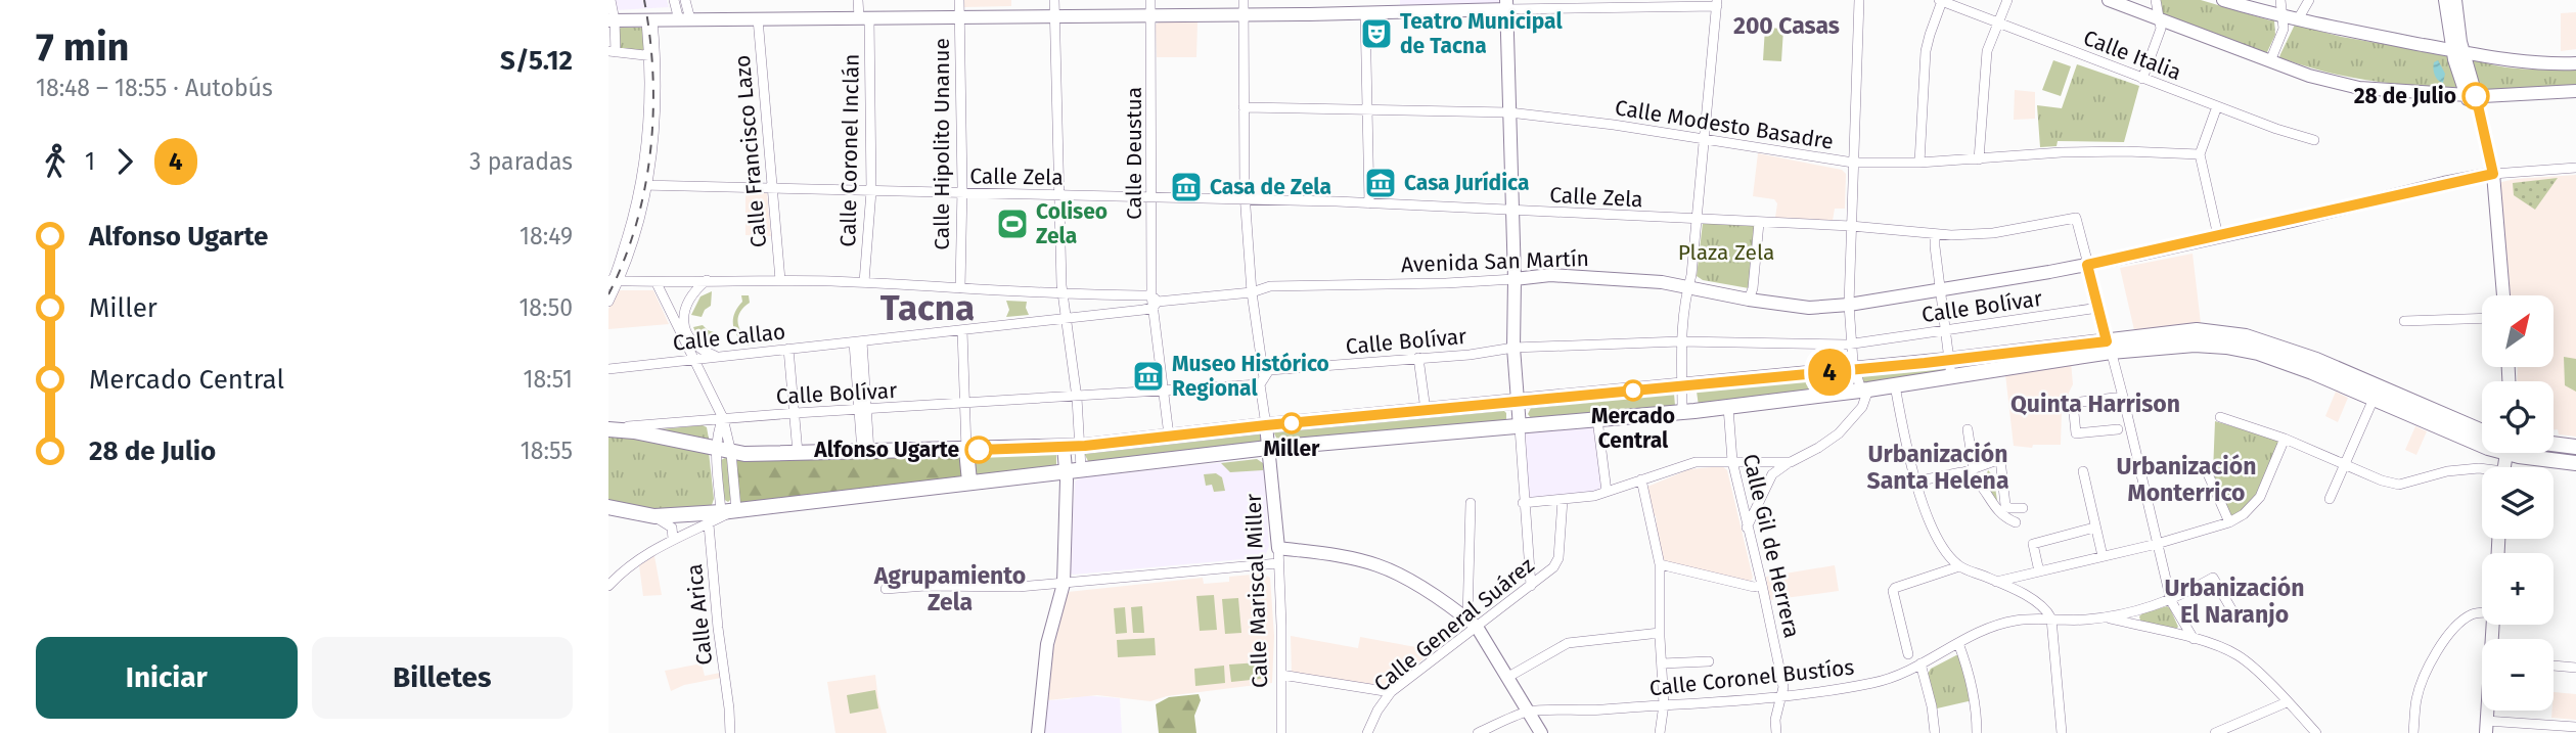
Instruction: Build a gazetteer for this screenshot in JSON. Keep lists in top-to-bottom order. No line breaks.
{"streets":{"street":["Calle Italia","Calle Modesto Basadre","Calle Hipolito Unanue","Calle Coronel Inclán","Calle Francisco Lazo","Calle Deustua","Calle Zela","Avenida San Martín","Calle Bolívar","Calle Callao","Calle Gil de Herrera","Calle Mariscal Miller","Calle Arica","Calle General Suárez","Calle Coronel Bustíos"]},"crossings":[["Calle Hipolito Unanue","Calle Zela"],["Calle Hipolito Unanue","Avenida San Martín"],["Calle Coronel Inclán","Calle Zela"],["Calle Coronel Inclán","Avenida San Martín"],["Calle Francisco Lazo","Calle Zela"],["Calle Francisco Lazo","Avenida San Martín"],["Calle Deustua","Calle Zela"],["Calle Deustua","Avenida San Martín"],["Calle Deustua","Calle Bolívar"],["Calle Zela","Avenida San Martín"],["Avenida San Martín","Calle Callao"],["Calle Gil de Herrera","Calle Coronel Bustíos"]],"districts":["200 Casas","Tacna","Quinta Harrison","Urbanización Santa Helena","Urbanización Monterrico","Agrupamiento Zela","Urbanización El Naranjo"],"parks":["Plaza Zela"],"places":{"theatre":["Teatro Municipal de Tacna"],"other":["28 de Julio","Mercado Central","Miller","Alfonso Ugarte"],"museum":["Casa Jurídica","Casa de Zela","Museo Histórico Regional"],"sports":["Coliseo Zela"]},"lines":["bus line 4"],"north":"top right","page":{"heading":["7 min","18:48 – 18:55 · Autobús","S/5.12"],"on_map":"4","legs":["1","4","3 paradas"],"list":[{"name":"Alfonso Ugarte","value":"18:49"},{"name":"Miller","value":"18:50"},{"name":"Mercado Central","value":"18:51"},{"name":"28 de Julio","value":"18:55"}],"map_buttons":["+","−"],"buttons":["Iniciar","Billetes"]}}
